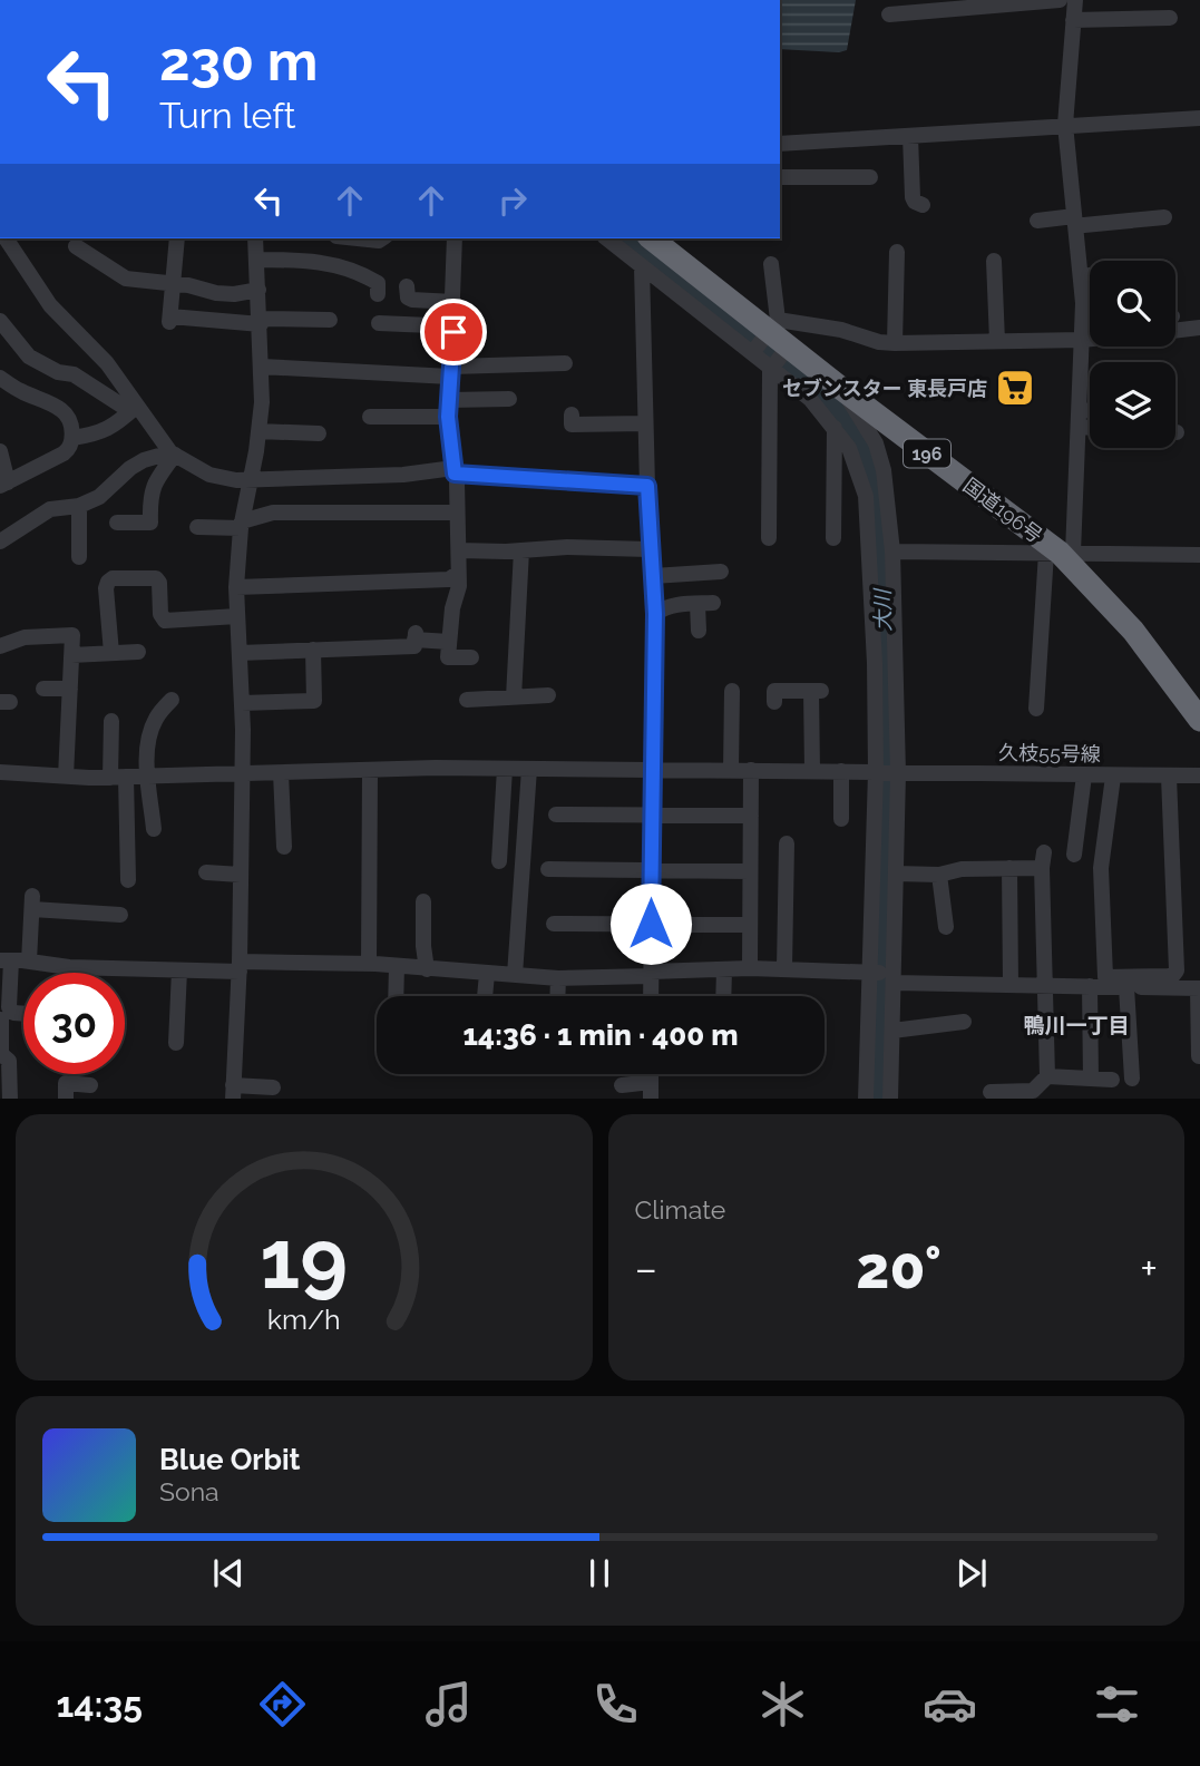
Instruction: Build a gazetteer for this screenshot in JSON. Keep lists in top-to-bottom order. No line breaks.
{"streets":{"highway":["196","国道196号"],"street":["久枝55号線"]},"districts":["鴨川一丁目"],"water":["大川"],"places":{"supermarket":["セブンスター 東長戸店"]},"page":{"turn":["230 m","Turn left"],"limit":"30","trip":"14:36 · 1 min · 400 m","tile":"Climate","heat":["−","20°","+"],"song":["Blue Orbit","Sona"],"tabs":"14:35","gauge":["19","km/h"]}}
